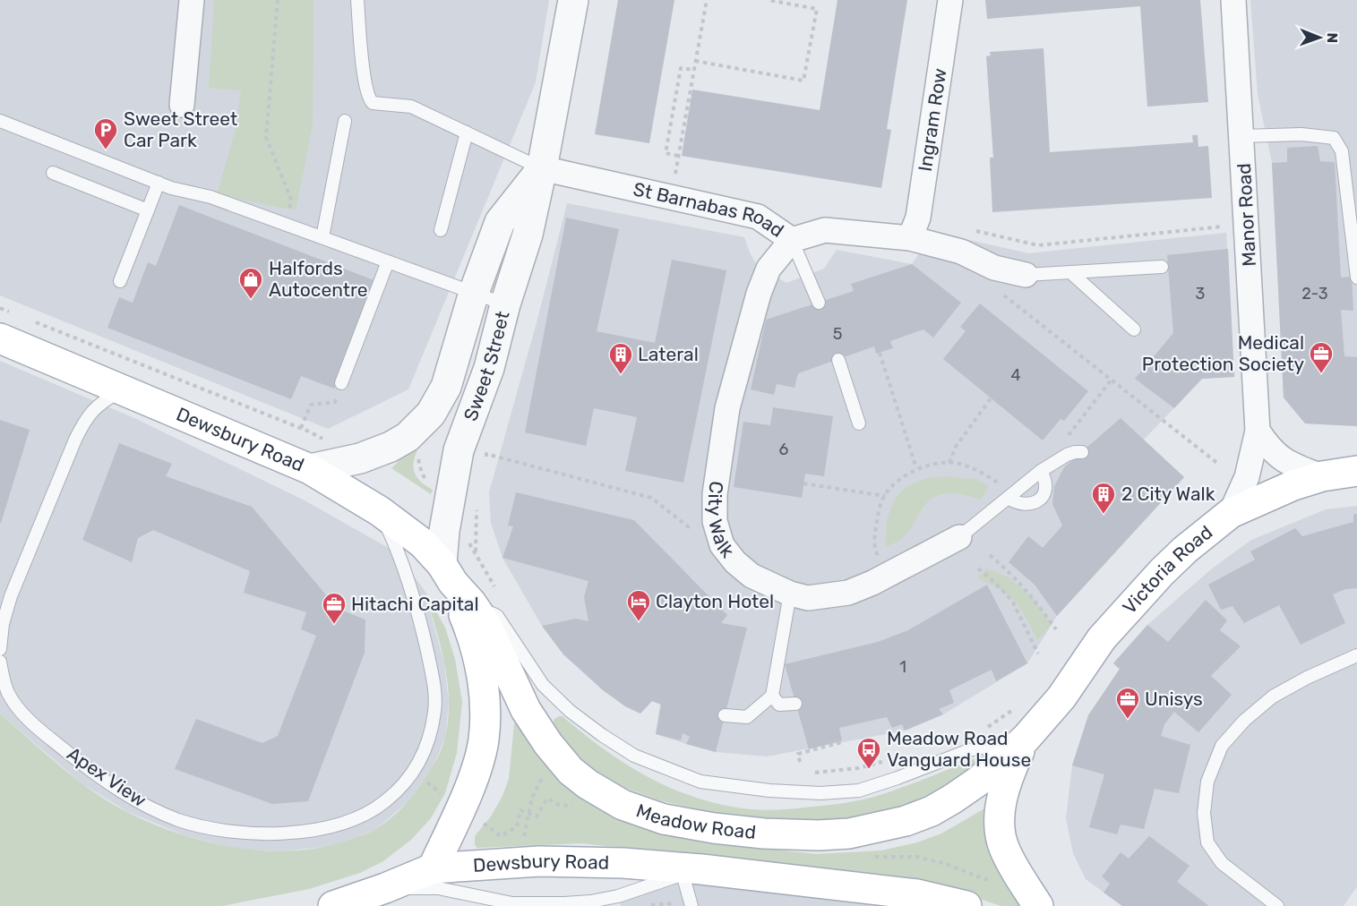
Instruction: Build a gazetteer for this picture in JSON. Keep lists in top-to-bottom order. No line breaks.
{"streets":{"main road":["Dewsbury Road","Victoria Road","Meadow Road"],"street":["Ingram Row","St Barnabas Road","Manor Road","Sweet Street","City Walk"],"lane":["Apex View"]},"crossings":[["Ingram Row","St Barnabas Road"],["St Barnabas Road","Sweet Street"],["St Barnabas Road","City Walk"],["Manor Road","Victoria Road"],["Sweet Street","Dewsbury Road"],["Sweet Street","Meadow Road"],["Dewsbury Road","Apex View"],["Dewsbury Road","Meadow Road"],["Victoria Road","Meadow Road"]],"places":{"parking":["Sweet Street Car Park"],"shop":["Halfords Autocentre"],"office":["Medical Protection Society","Hitachi Capital","Unisys"],"building":["Lateral","2 City Walk"],"hotel":["Clayton Hotel"],"bus stop":["Meadow Road Vanguard House"]},"house_numbers":["3","2-3","5","4","6","1"],"north":"right"}
